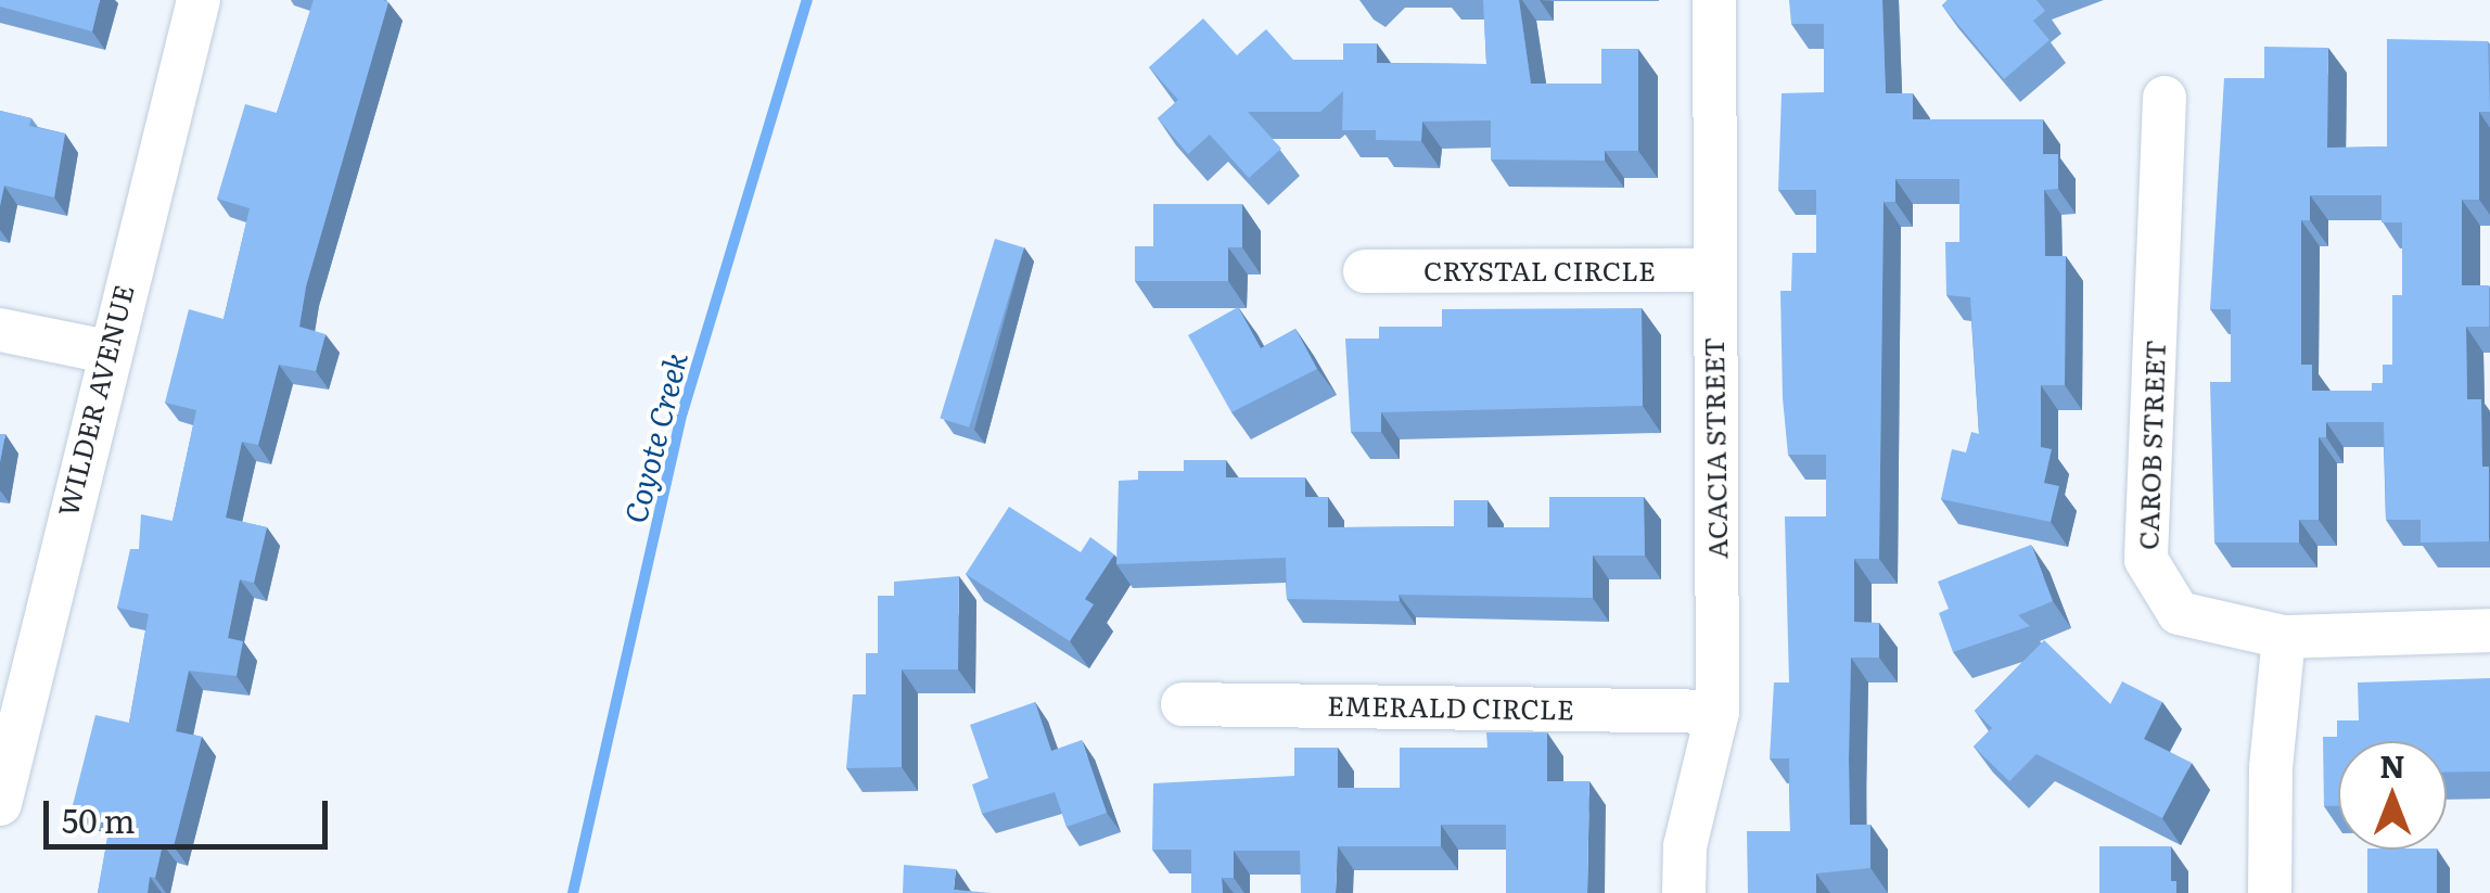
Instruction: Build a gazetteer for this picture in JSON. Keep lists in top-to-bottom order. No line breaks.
{"streets":{"street":["CRYSTAL CIRCLE","WILDER AVENUE","CAROB STREET","ACACIA STREET","EMERALD CIRCLE"]},"crossings":[["CRYSTAL CIRCLE","ACACIA STREET"],["ACACIA STREET","EMERALD CIRCLE"]],"water":["Coyote Creek"],"scale_bar":"50 m","north":"top"}
